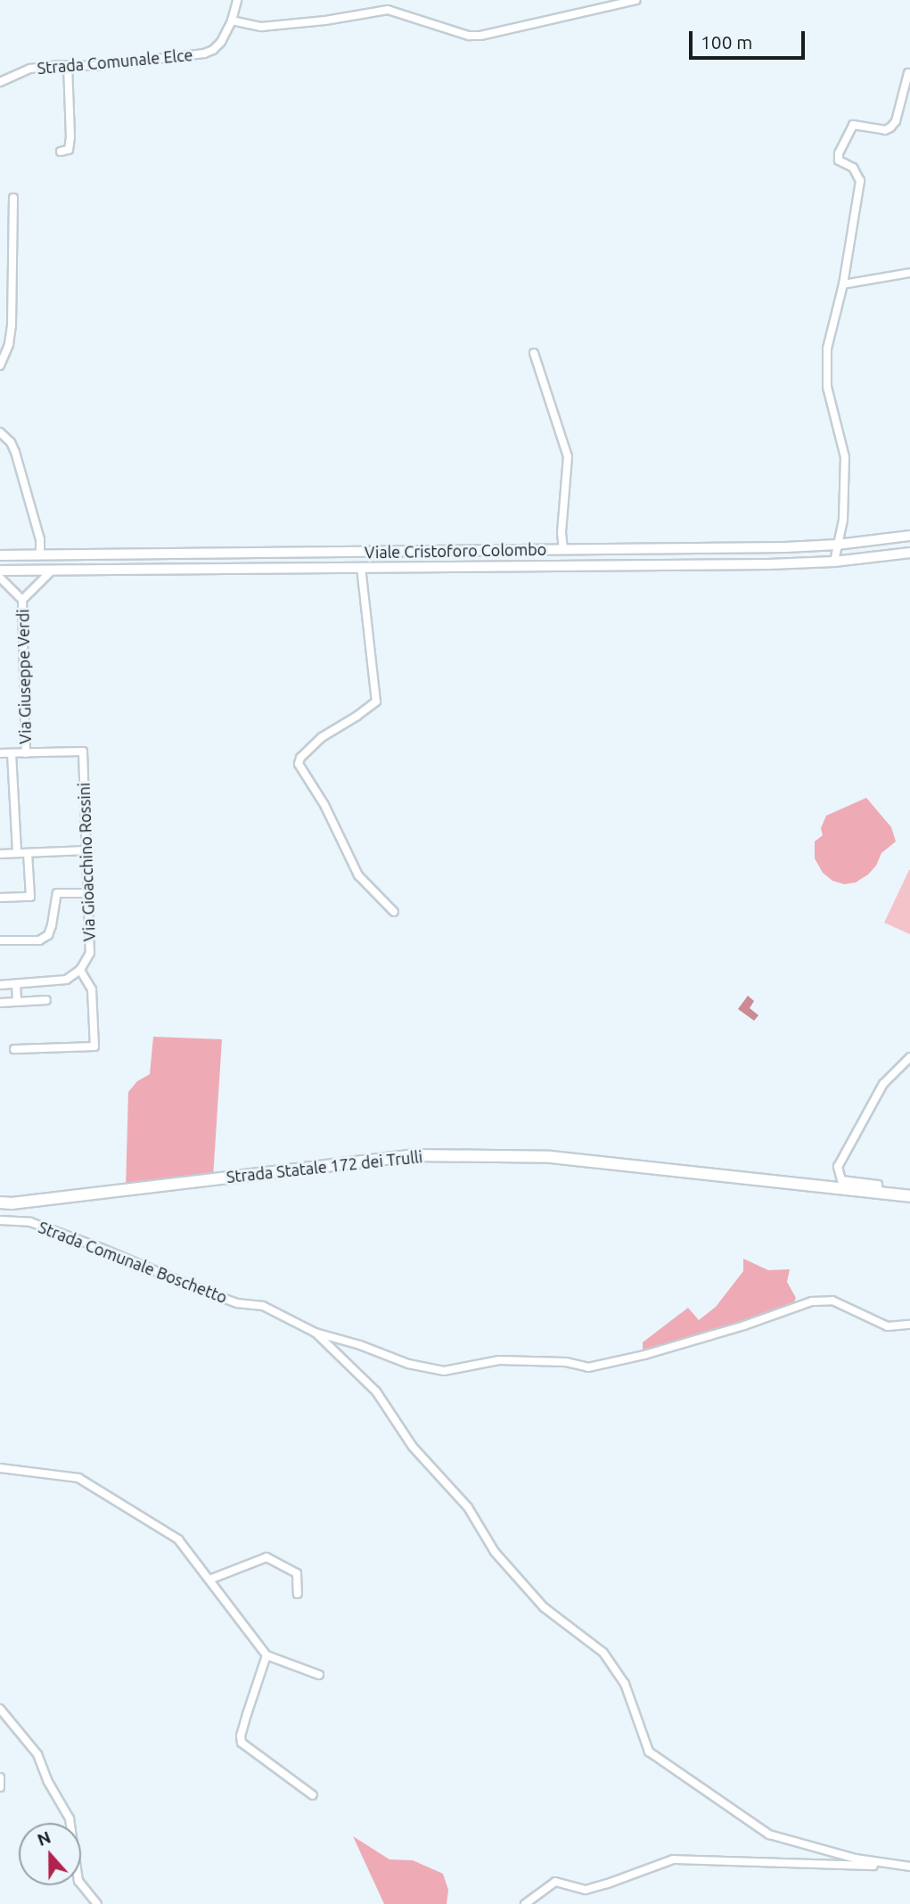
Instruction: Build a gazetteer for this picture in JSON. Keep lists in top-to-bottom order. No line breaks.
{"streets":{"main road":["Viale Cristoforo Colombo","Strada Statale 172 dei Trulli"],"street":["Strada Comunale Elce","Via Giuseppe Verdi","Via Gioacchino Rossini","Strada Comunale Boschetto"]},"crossings":[["Viale Cristoforo Colombo","Via Giuseppe Verdi"],["Via Giuseppe Verdi","Via Gioacchino Rossini"]],"scale_bar":"100 m","north":"top"}
